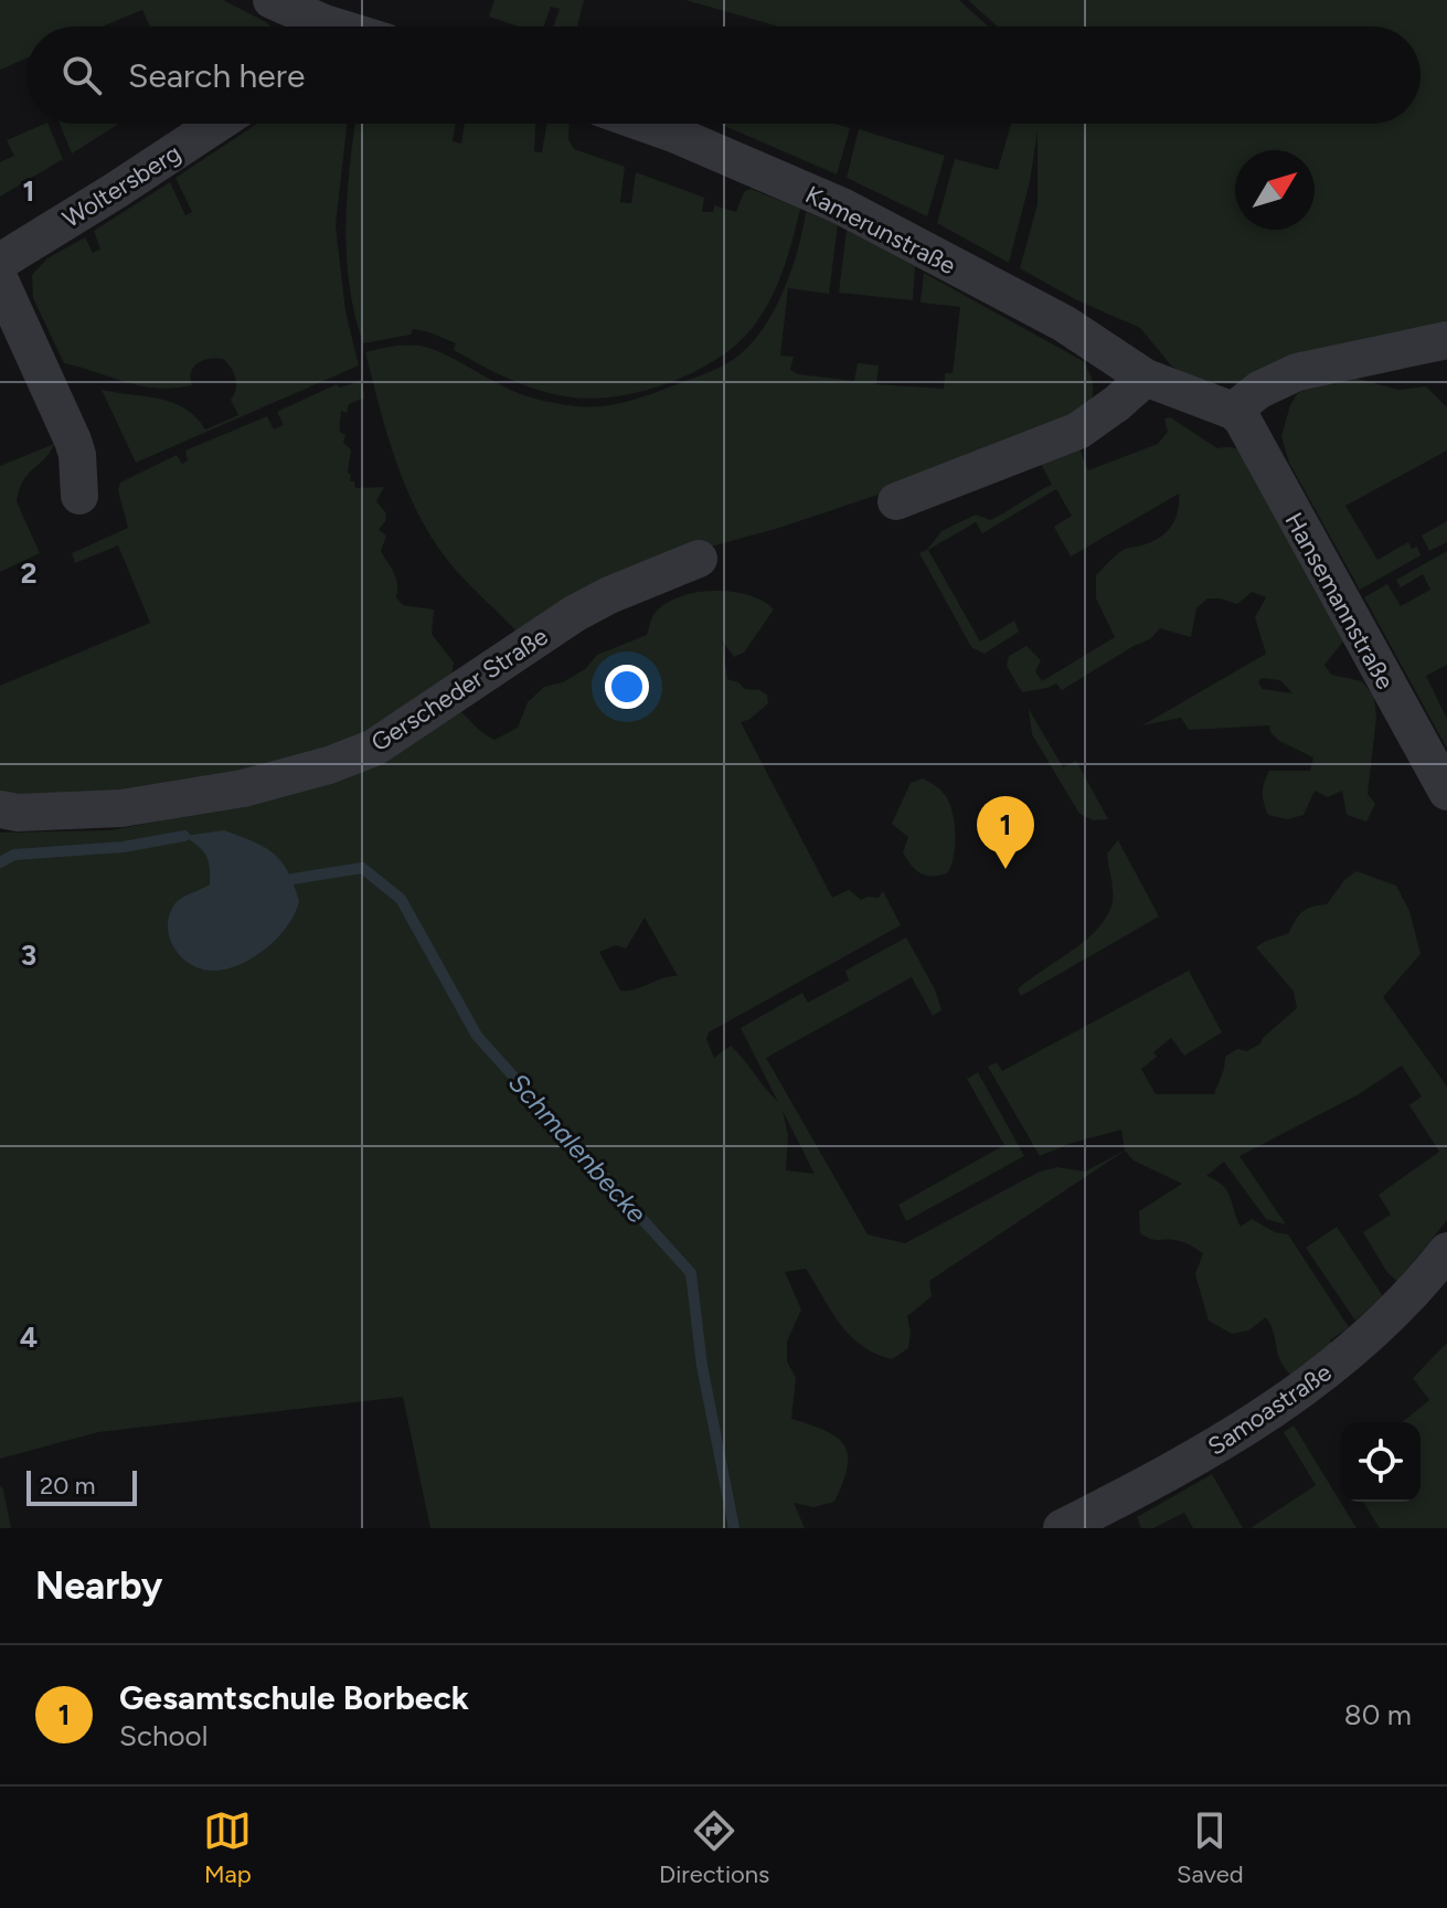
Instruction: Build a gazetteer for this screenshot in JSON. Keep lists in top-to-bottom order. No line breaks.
{"streets":{"street":["Woltersberg","Kamerunstraße","Hansemannstraße","Gerscheder Straße","Samoastraße"]},"water":["Schmalenbecke"],"scale_bar":"20 m","north":"top right","page":{"search":"Search here","pins":"1","scale":"20 m","heading":"Nearby","list":[{"mark":"1","name":"Gesamtschule Borbeck","note":"School","value":"80 m"}],"nav":["Map","Directions","Saved"]},"grid":{"rows":["1","2","3","4"]}}
